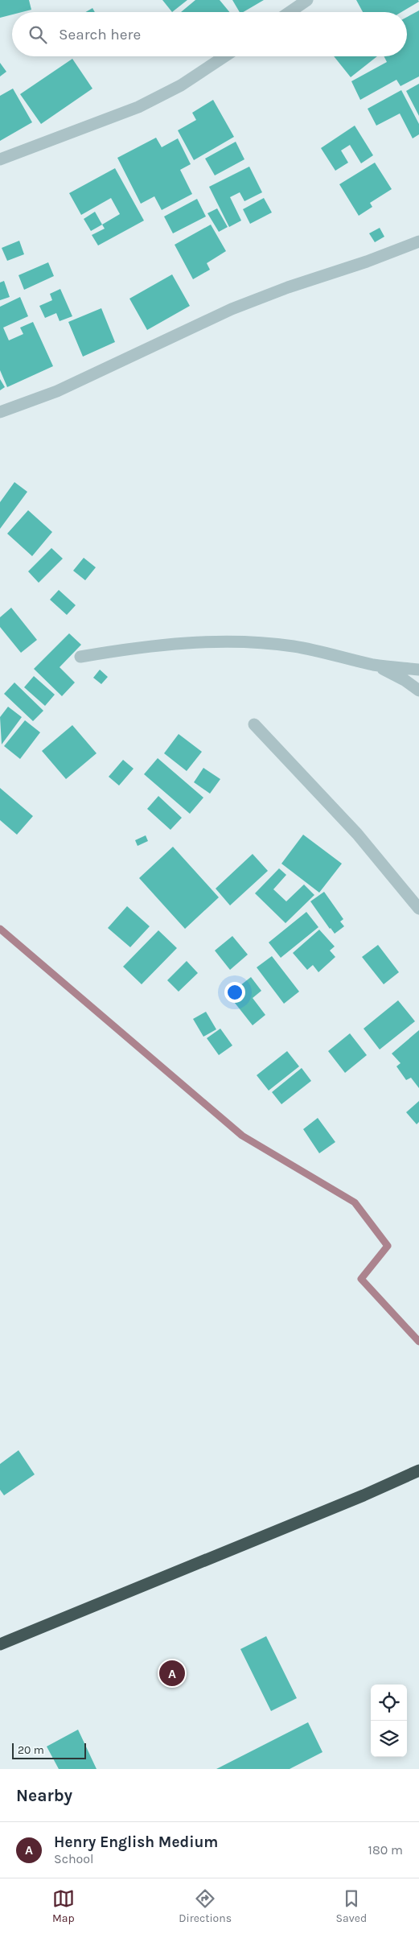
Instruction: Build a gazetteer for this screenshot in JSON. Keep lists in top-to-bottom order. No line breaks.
{"scale_bar":"20 m","page":{"search":"Search here","pins":"A","scale":"20 m","heading":"Nearby","list":[{"mark":"A","name":"Henry English Medium","note":"School","value":"180 m"}],"nav":["Map","Directions","Saved"]}}
